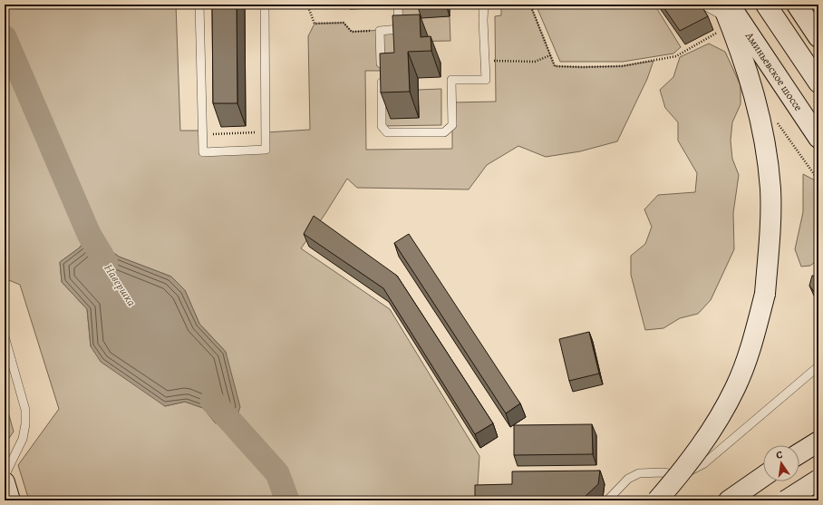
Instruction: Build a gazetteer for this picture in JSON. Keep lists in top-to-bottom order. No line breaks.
{"streets":{"main road":["Аминьевское шоссе"]},"water":["Навершка"],"north":"top"}
